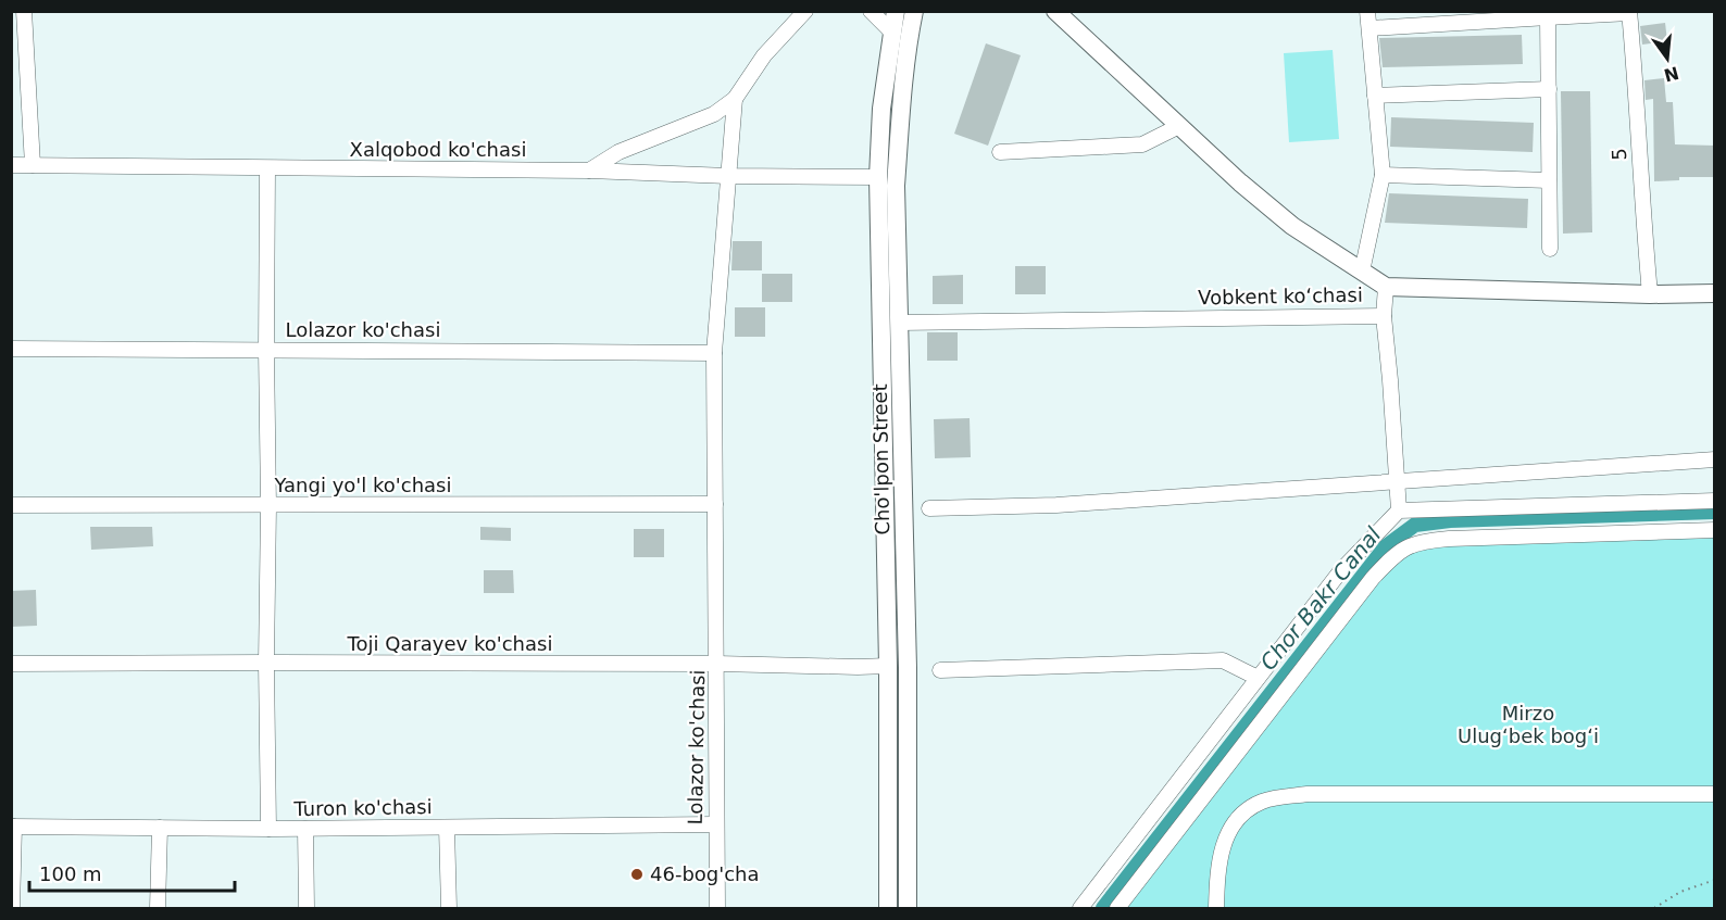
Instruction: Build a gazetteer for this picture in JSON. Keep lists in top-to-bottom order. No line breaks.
{"streets":{"main road":["Vobkent koʻchasi","Cho'lpon Street"],"street":["Xalqobod ko'chasi","5","Lolazor ko'chasi","Yangi yo'l ko'chasi","Toji Qarayev ko'chasi","Turon ko'chasi"]},"crossings":[["Xalqobod ko'chasi","Lolazor ko'chasi"],["Xalqobod ko'chasi","Cho'lpon Street"],["5","Vobkent koʻchasi"],["Vobkent koʻchasi","Cho'lpon Street"],["Lolazor ko'chasi","Yangi yo'l ko'chasi"],["Lolazor ko'chasi","Toji Qarayev ko'chasi"],["Lolazor ko'chasi","Turon ko'chasi"],["Cho'lpon Street","Toji Qarayev ko'chasi"]],"water":["Chor Bakr Canal"],"parks":["Mirzo Ulugʻbek bogʻi"],"places":["46-bog'cha"],"scale_bar":"100 m","north":"bottom"}
